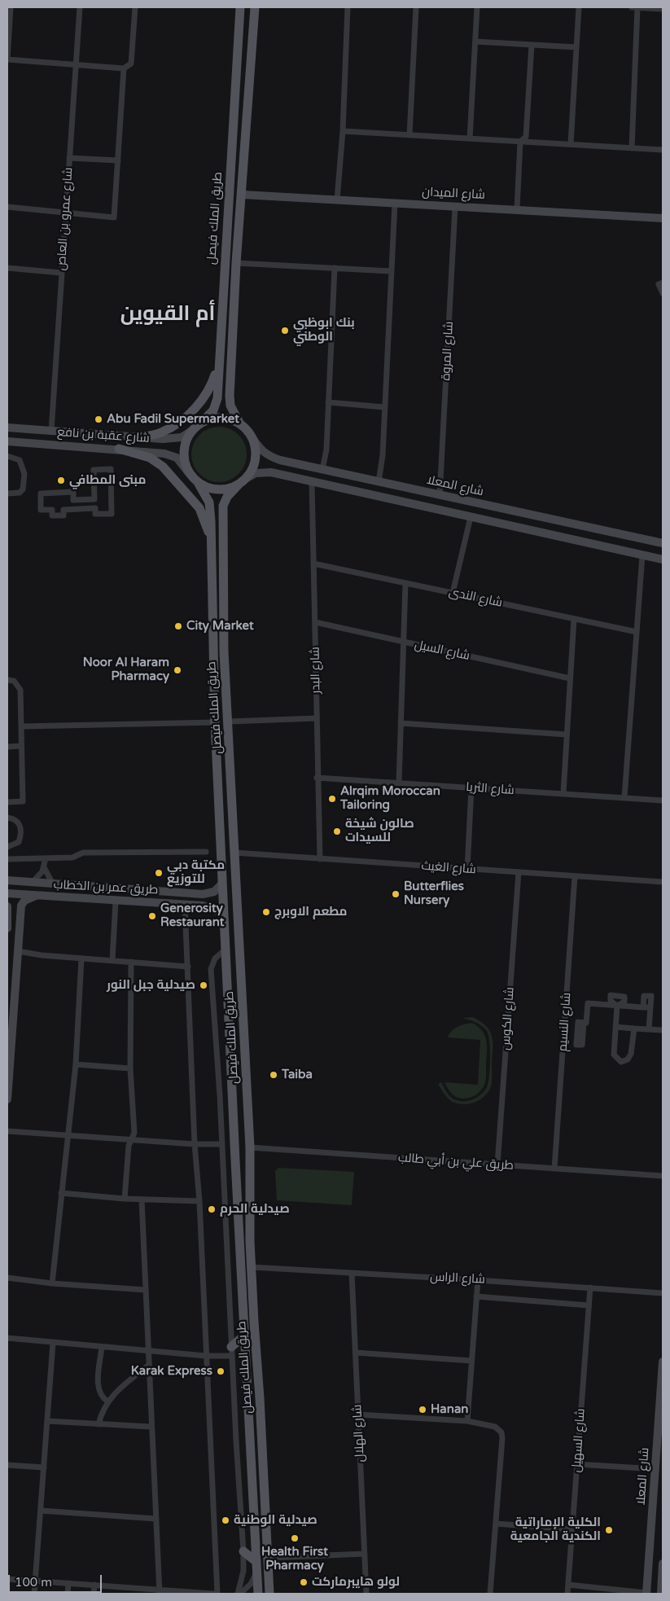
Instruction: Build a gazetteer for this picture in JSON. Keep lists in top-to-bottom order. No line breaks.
{"streets":{"main road":["طريق الملك فيصل"],"street":["شارع الميدان","شارع عمرو بن العاص","شارع المروة","شارع عقبة بن نافع","شارع المعلا","شارع الندى","شارع السيل","شارع البدر","شارع الثريا","شارع الغيث","طريق عمر بن الخطاب","شارع الكوس","شارع النسيم","طريق علي بن أبي طالب","شارع الراس","شارع الهلال","شارع السهيل"]},"crossings":[["شارع الميدان","طريق الملك فيصل"],["شارع الميدان","شارع المروة"],["طريق الملك فيصل","شارع عقبة بن نافع"],["طريق الملك فيصل","شارع المعلا"],["طريق الملك فيصل","شارع الغيث"],["طريق الملك فيصل","طريق عمر بن الخطاب"],["طريق الملك فيصل","طريق علي بن أبي طالب"],["طريق الملك فيصل","شارع الراس"],["شارع عمرو بن العاص","شارع عقبة بن نافع"],["شارع المروة","شارع المعلا"],["شارع عقبة بن نافع","شارع المعلا"],["شارع الندى","شارع البدر"],["شارع السيل","شارع البدر"],["شارع البدر","شارع الثريا"],["شارع البدر","شارع الغيث"],["شارع الغيث","شارع الكوس"],["شارع الغيث","شارع النسيم"],["شارع الكوس","طريق علي بن أبي طالب"],["شارع النسيم","طريق علي بن أبي طالب"],["شارع الراس","شارع الهلال"],["شارع الراس","شارع السهيل"]],"districts":["أم القيوين"],"places":["بنك ابوظبي الوطني","Abu Fadil Supermarket","مبنى المطافي","City Market","Noor Al Haram Pharmacy","Alrqim Moroccan Tailoring","صالون شيخة للسيدات","مكتبة دبي للتوزيع","Butterflies Nursery","مطعم الاوبرج","Generosity Restaurant","صيدلية جبل النور","Taiba","صيدلية الحرم","Karak Express","Hanan","صيدلية الوطنية","الكلية الإماراتية الكندية الجامعية","Health First Pharmacy","لولو هايبرماركت"],"scale_bar":"100 m"}
